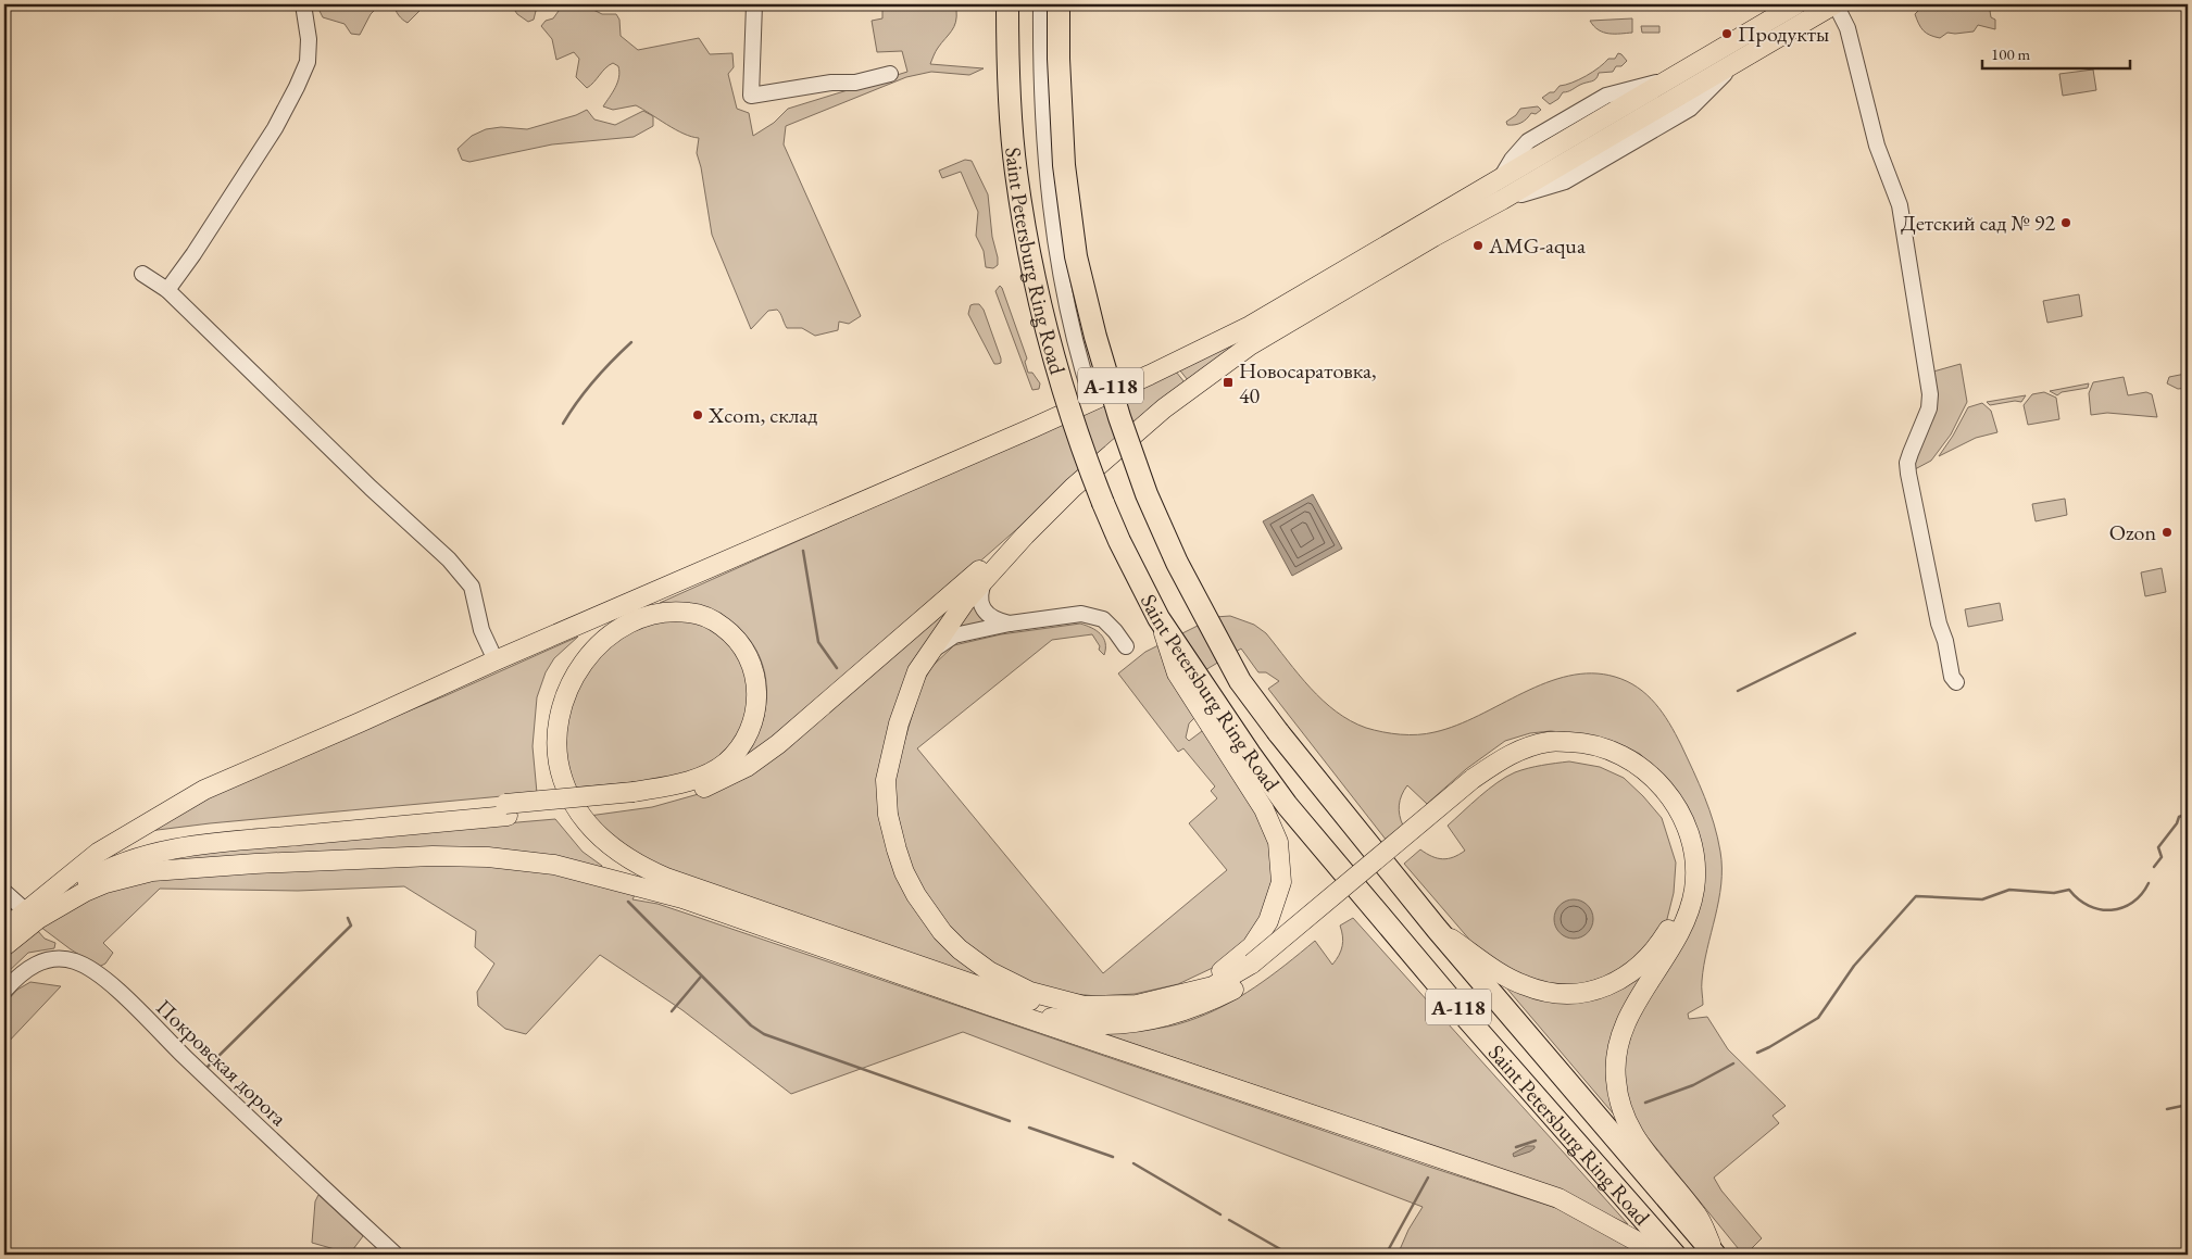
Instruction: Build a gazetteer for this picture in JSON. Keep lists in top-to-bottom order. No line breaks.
{"streets":{"highway":["Saint Petersburg Ring Road","А-118"],"street":["Покровская дорога"]},"places":{"other":["Продукты","Детский сад № 92","AMG-aqua","Xсom, склад","Ozon"],"transit":["Новосаратовка, 40"]},"scale_bar":"100 m"}
